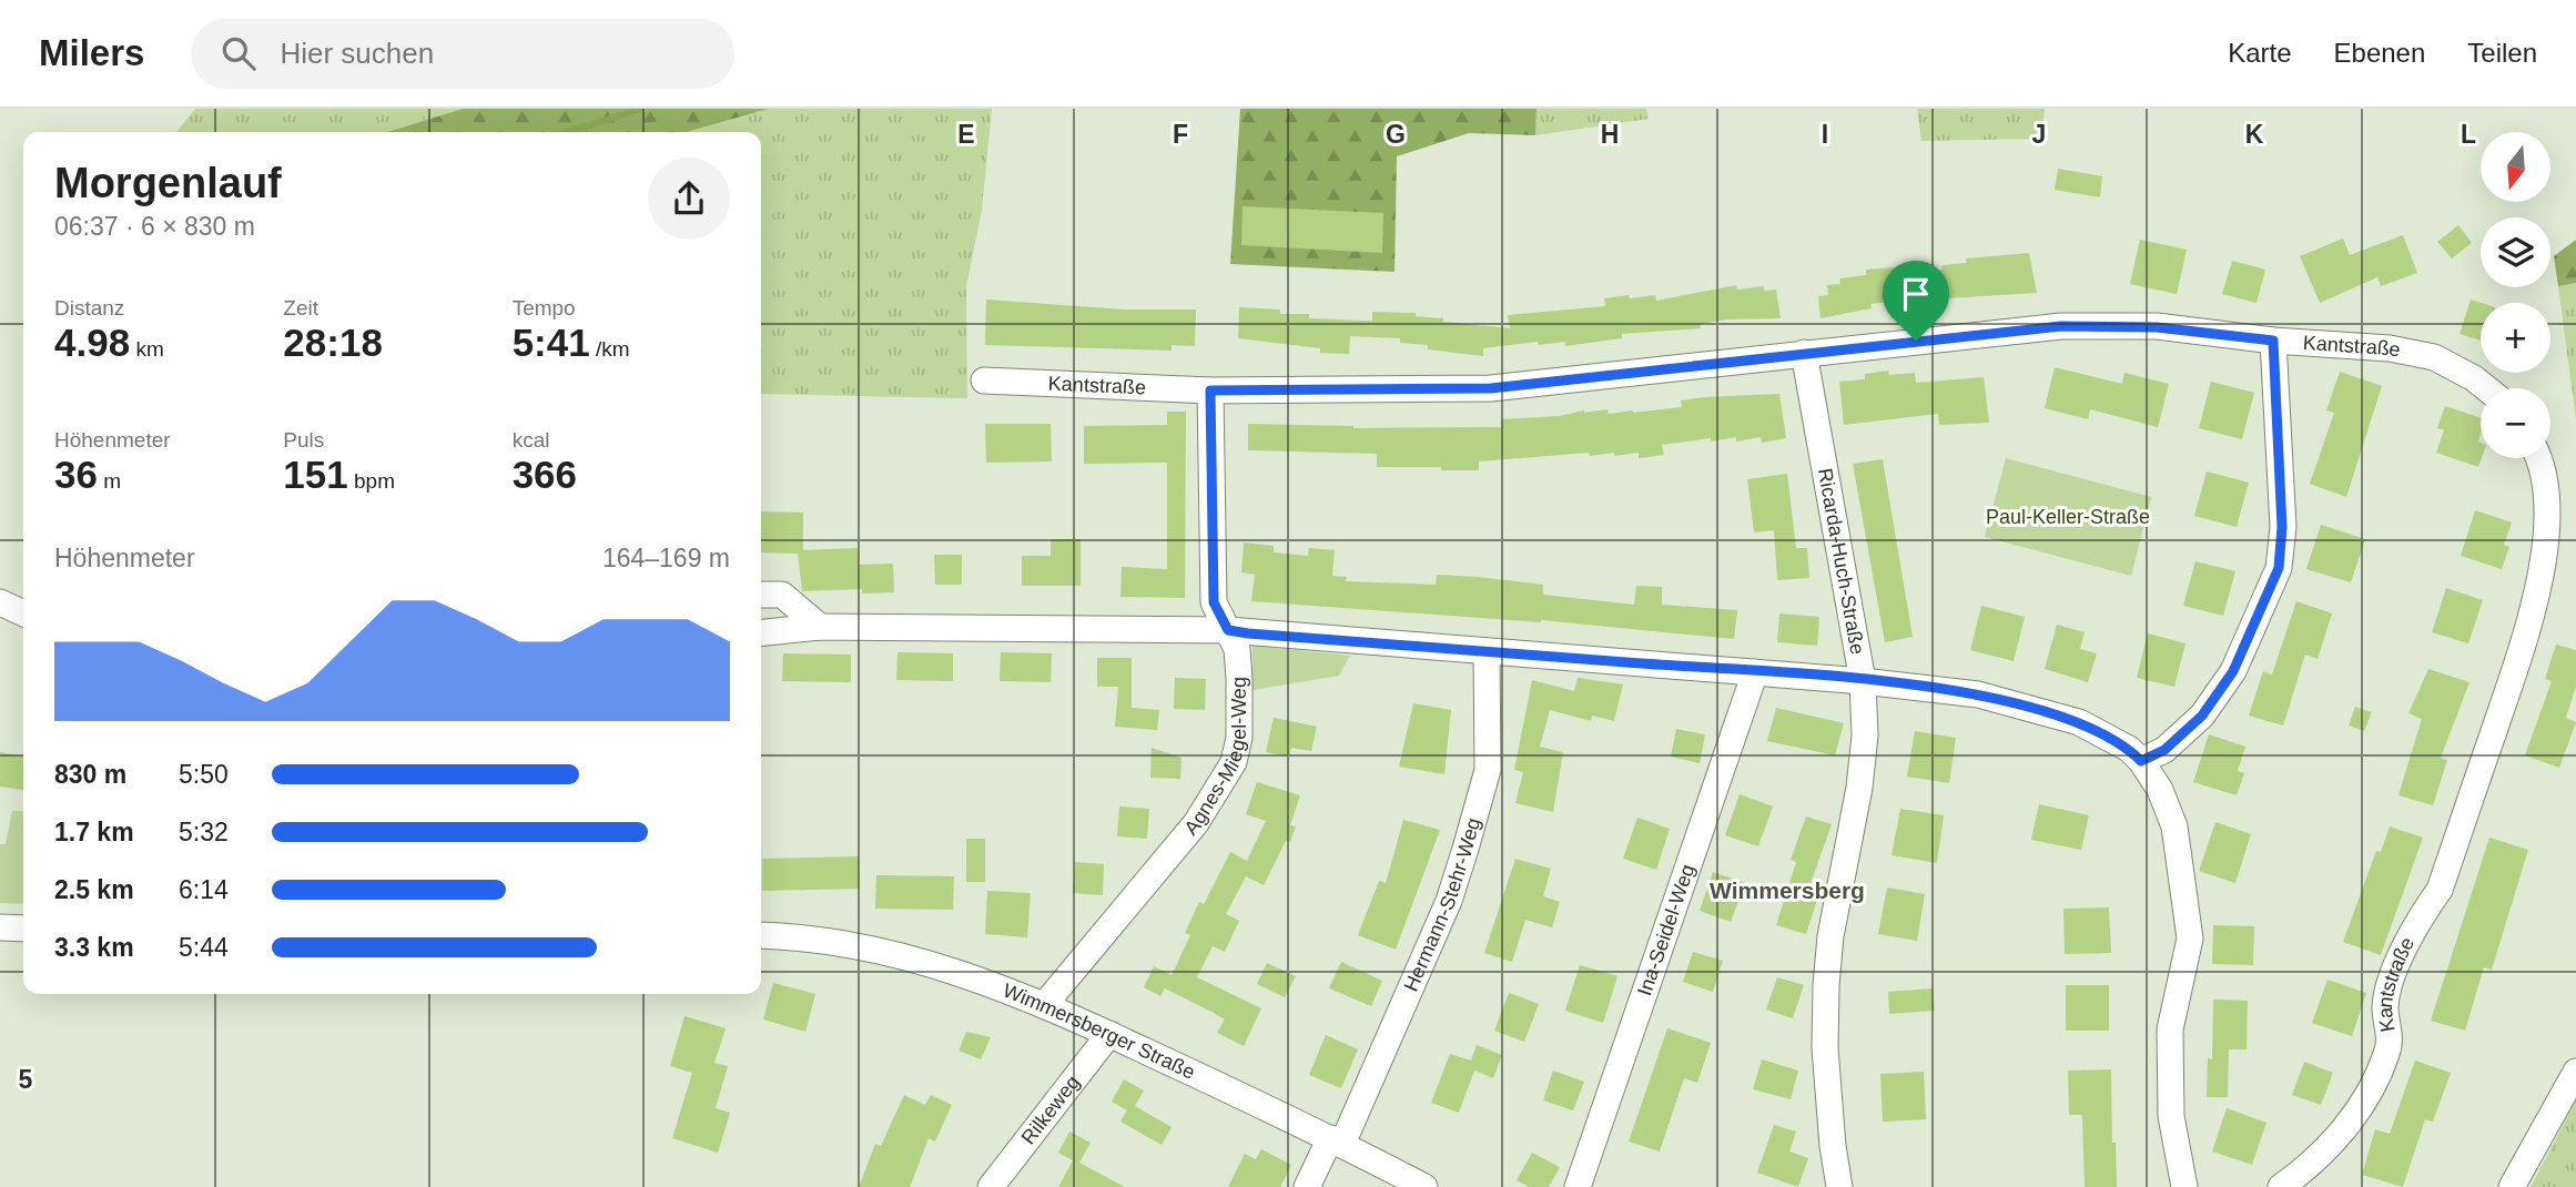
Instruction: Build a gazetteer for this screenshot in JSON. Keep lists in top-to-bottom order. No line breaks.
{"streets":{"street":["Kantstraße","Ricarda-Huch-Straße","Agnes-Miegel-Weg","Hermann-Stehr-Weg","Ina-Seidel-Weg","Wimmersberger Straße","Rilkeweg"]},"crossings":[["Kantstraße","Ricarda-Huch-Straße"],["Agnes-Miegel-Weg","Wimmersberger Straße"],["Hermann-Stehr-Weg","Wimmersberger Straße"],["Wimmersberger Straße","Rilkeweg"]],"districts":["Wimmersberg"],"parks":["Paul-Keller-Straße"],"north":"bottom","page":{"header":"Milers","search":"Hier suchen","nav":["Karte","Ebenen","Teilen"],"map_buttons":["+","−"],"heading":["Morgenlauf","06:37 · 6 × 830 m"],"stats":[["Distanz","4.98 km"],["Zeit","28:18"],["Tempo","5:41 /km"],["Höhenmeter","36 m"],["Puls","151 bpm"],["kcal","366"]],"chart":["Höhenmeter","164–169 m"],"list":[{"name":"830 m","note":"5:50"},{"name":"1.7 km","note":"5:32"},{"name":"2.5 km","note":"6:14"},{"name":"3.3 km","note":"5:44"}]},"grid":{"columns":["E","F","G","H","I","J","K","L"],"rows":["5"]}}
